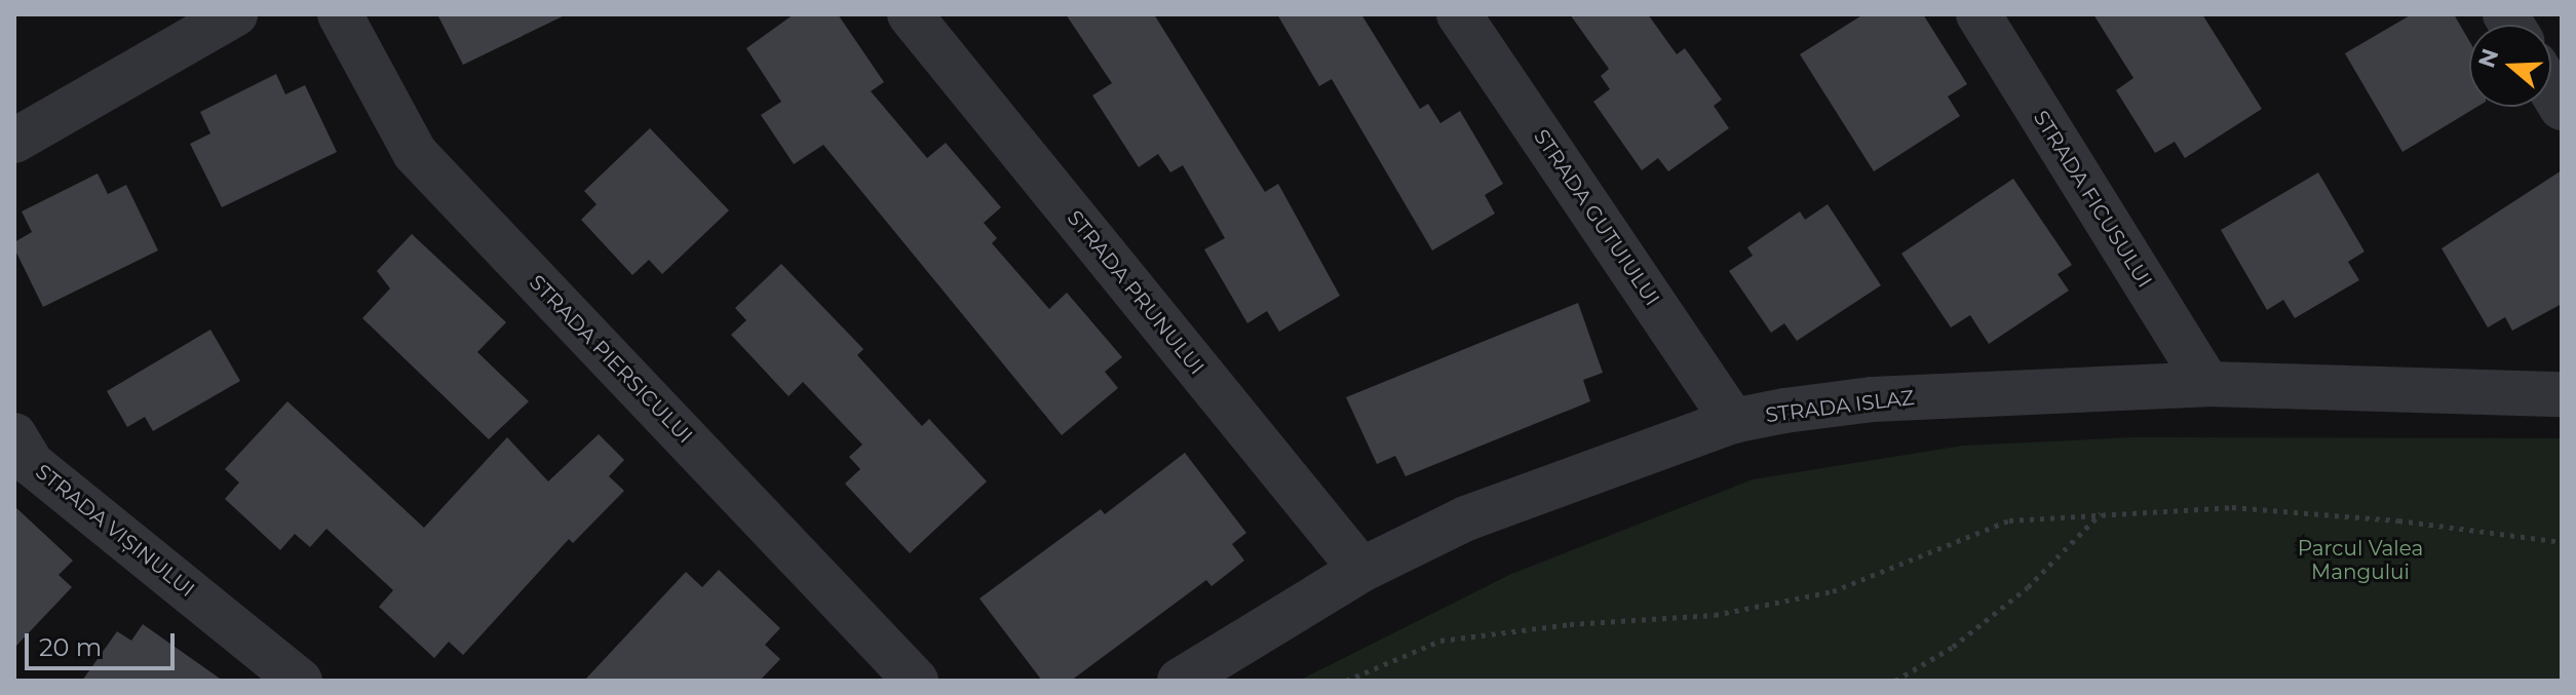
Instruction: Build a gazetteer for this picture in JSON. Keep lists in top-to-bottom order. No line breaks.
{"streets":{"street":["STRADA FICUSULUI","STRADA GUTUIULUI","STRADA PRUNULUI","STRADA PIERSICULUI","STRADA ISLAZ","STRADA VIȘINULUI"]},"crossings":[["STRADA FICUSULUI","STRADA ISLAZ"],["STRADA GUTUIULUI","STRADA ISLAZ"],["STRADA PRUNULUI","STRADA ISLAZ"]],"parks":["Parcul Valea Mangului"],"scale_bar":"20 m","north":"left"}
